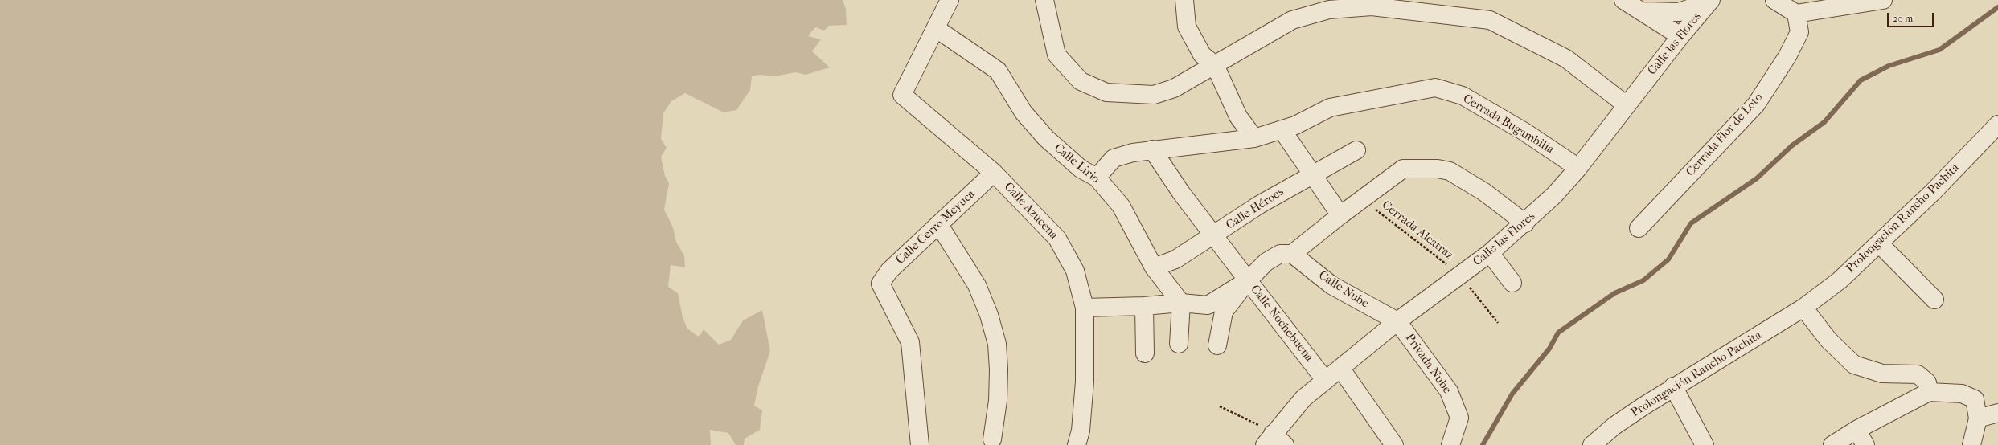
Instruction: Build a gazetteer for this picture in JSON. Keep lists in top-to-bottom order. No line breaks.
{"streets":{"street":["Calle las Flores","Cerrada Bugambilia","Cerrada Flor de Loto","Calle Lirio","Calle Héroes","Calle Azucena","Prolongación Rancho Pachita","Calle Cerro Meyuca","Calle Nube","Calle Nochebuena","Privada Nube"],"path":["Cerrada Alcatraz"]},"crossings":[["Calle las Flores","Cerrada Bugambilia"],["Calle las Flores","Cerrada Alcatraz"],["Calle las Flores","Calle Nube"],["Calle las Flores","Calle Nochebuena"],["Calle las Flores","Privada Nube"],["Calle Lirio","Calle Héroes"],["Calle Lirio","Calle Azucena"],["Calle Lirio","Calle Nochebuena"],["Calle Azucena","Calle Cerro Meyuca"],["Calle Azucena","Calle Nochebuena"],["Calle Nube","Privada Nube"]],"scale_bar":"20 m"}
